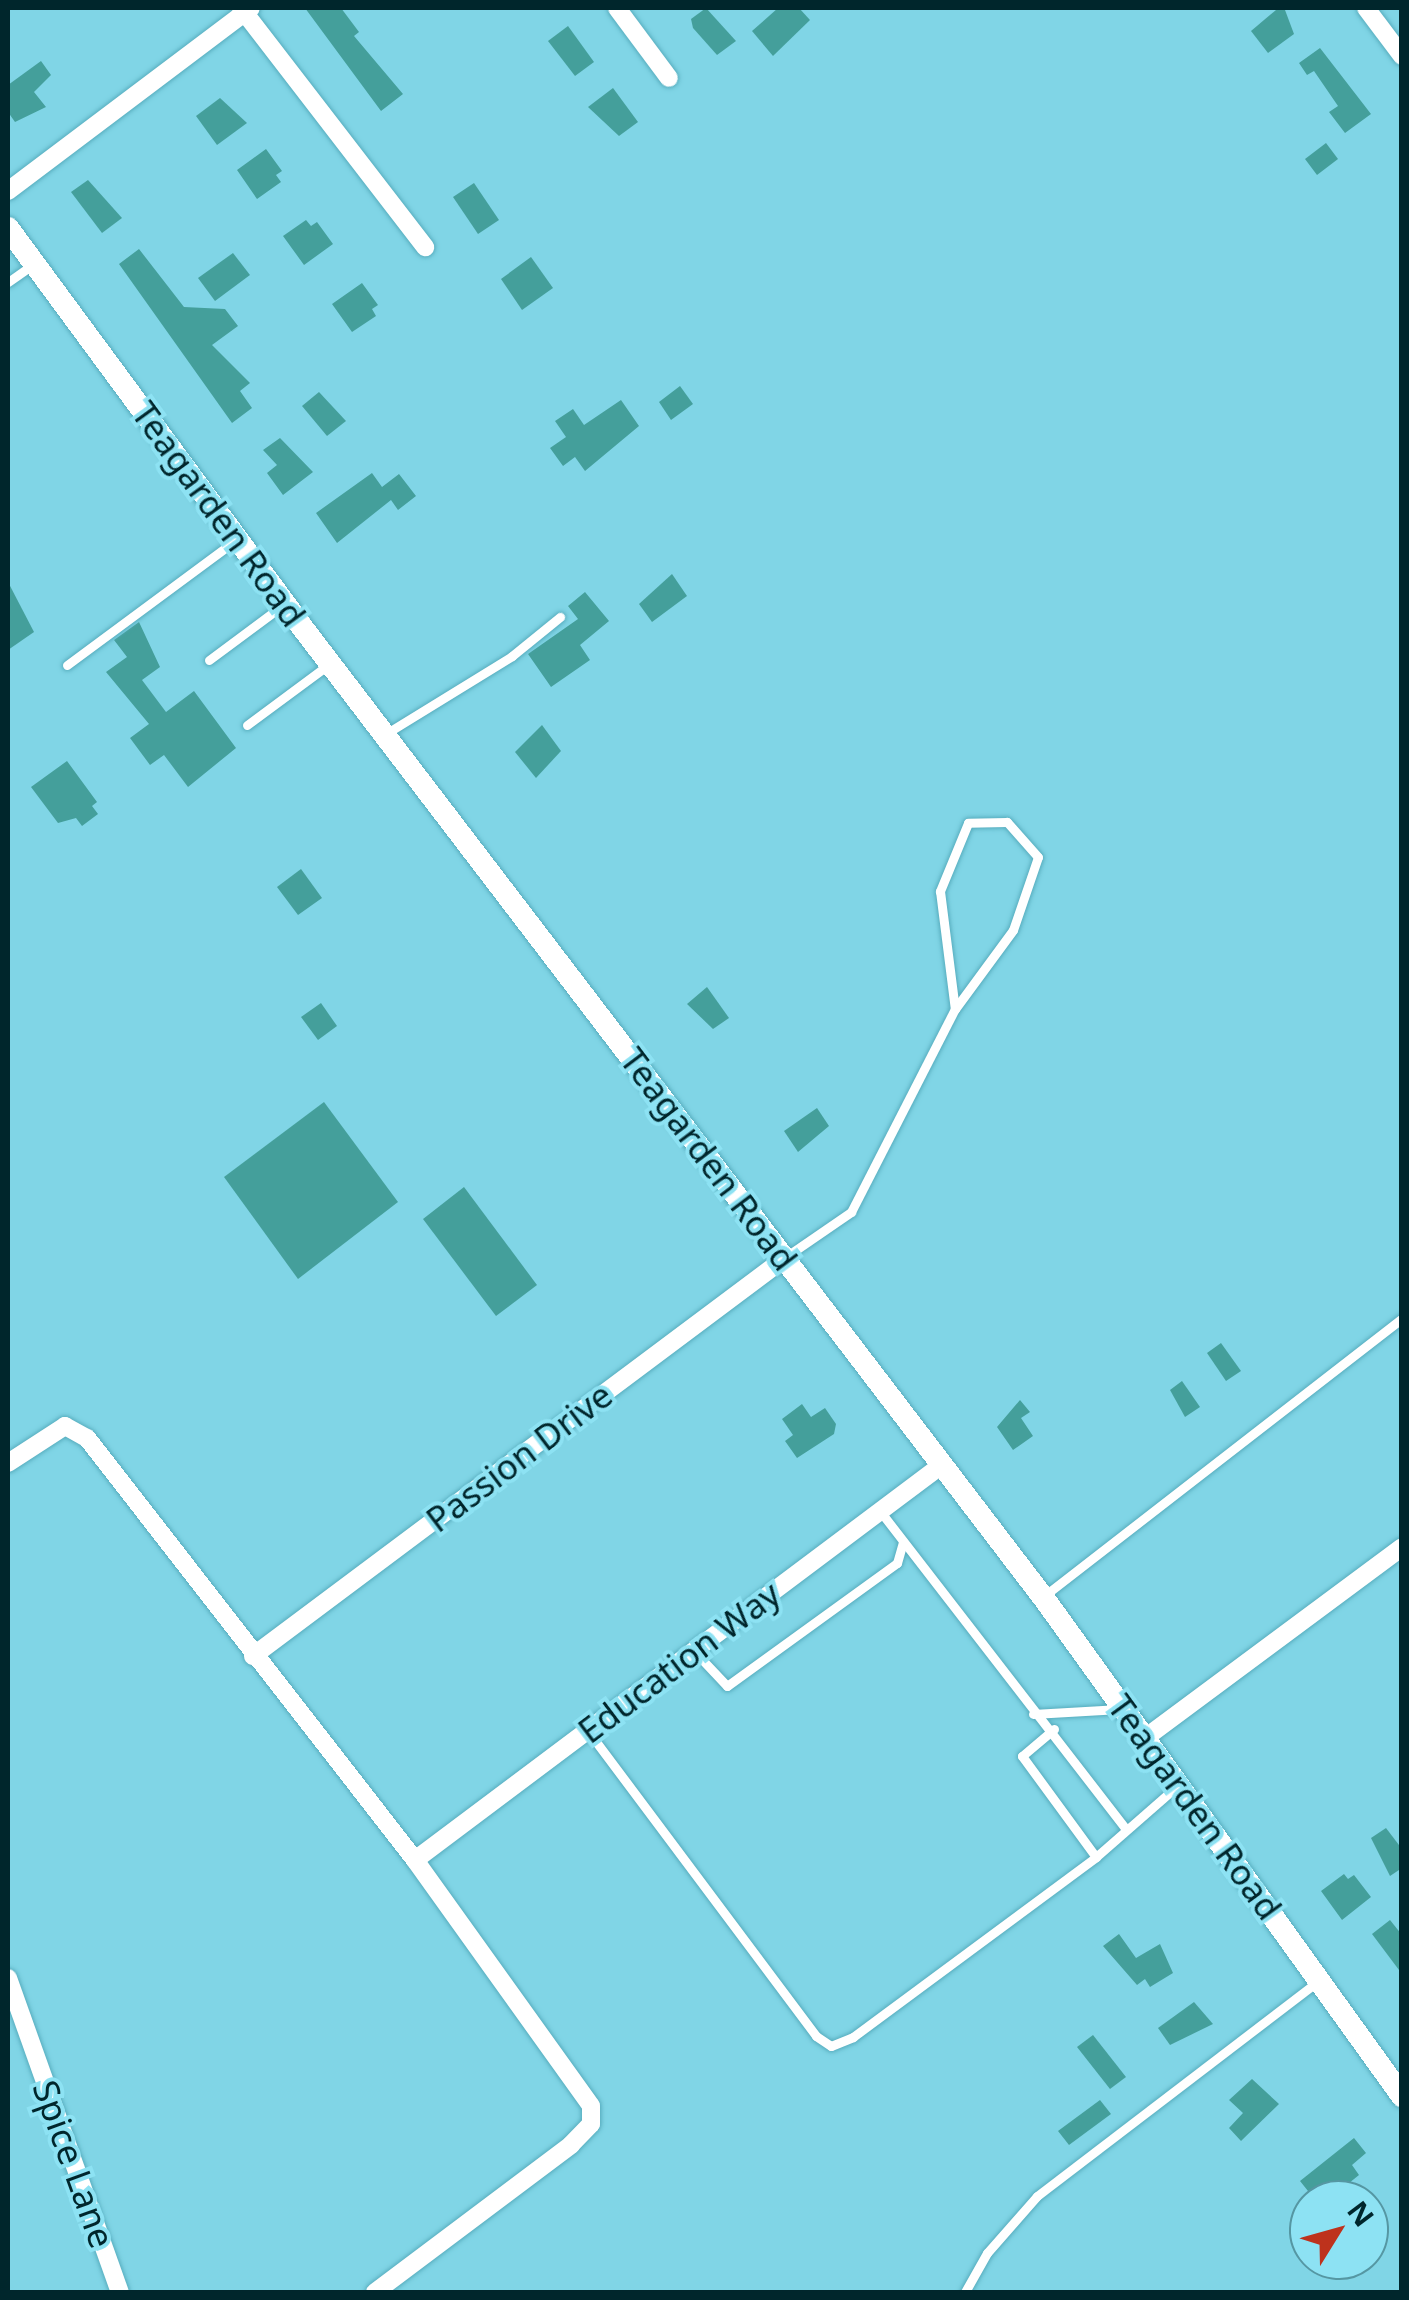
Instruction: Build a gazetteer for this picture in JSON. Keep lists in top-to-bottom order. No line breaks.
{"streets":{"street":["Teagarden Road","Passion Drive","Education Way","Spice Lane"]},"crossings":[["Teagarden Road","Passion Drive"],["Teagarden Road","Education Way"]],"north":"top right"}
